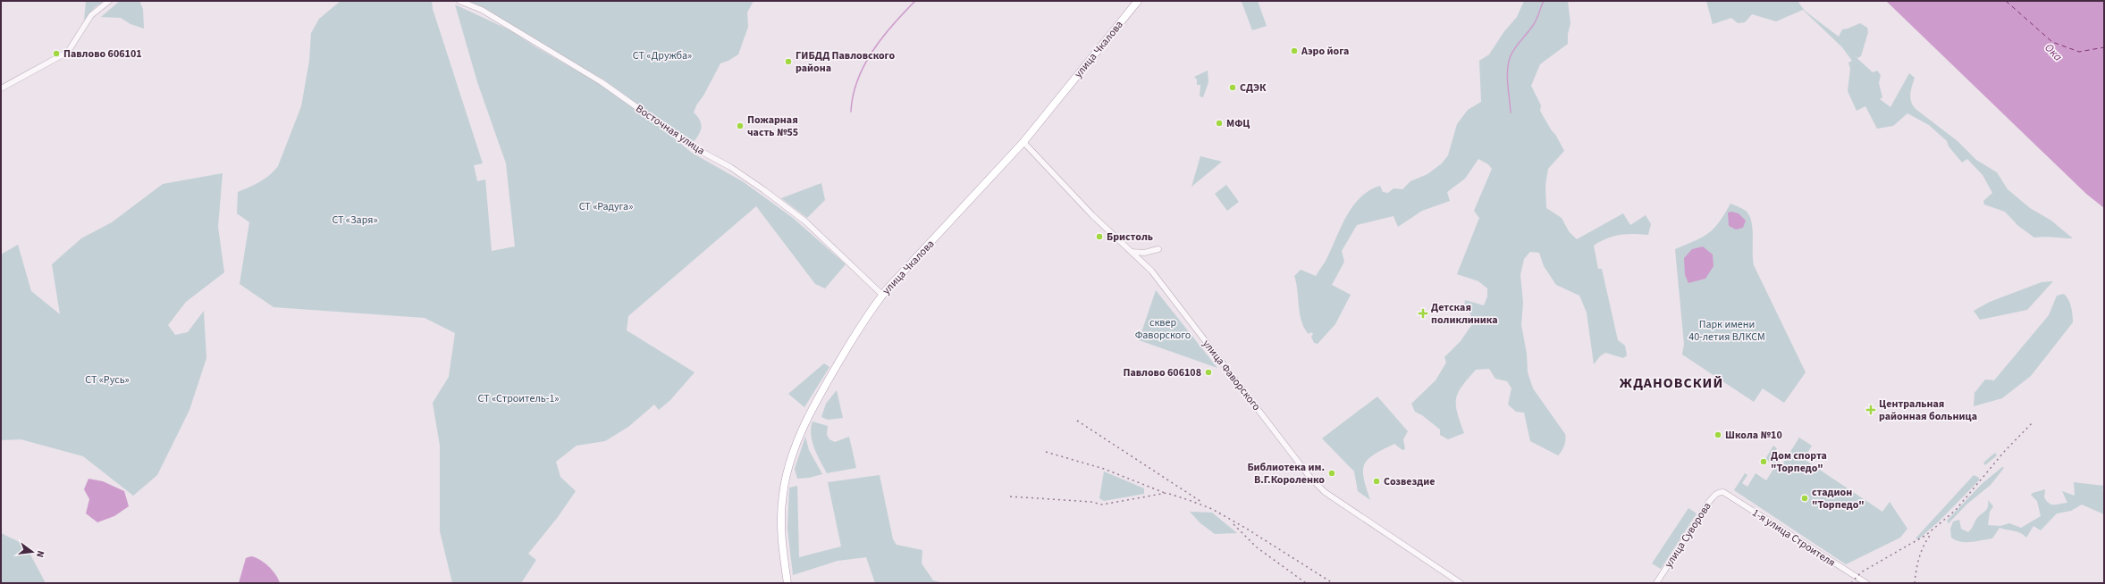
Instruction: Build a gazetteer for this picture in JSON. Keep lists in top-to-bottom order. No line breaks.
{"streets":{"main road":["улица Чкалова"],"street":["Восточная улица","улица Фаворского","улица Суворова","1-я улица Строителя"]},"crossings":[["улица Чкалова","Восточная улица"],["улица Чкалова","улица Фаворского"],["улица Суворова","1-я улица Строителя"]],"districts":["ЖДАНОВСКИЙ"],"water":["Ока"],"parks":["СТ «Дружба»","СТ «Радуга»","СТ «Заря»","сквер Фаворского","Парк имени 40-летия ВЛКСМ","СТ «Русь»","СТ «Строитель-1»"],"places":{"other":["Аэро йога","Павлово 606101","ГИБДД Павловского района","СДЭК","МФЦ","Пожарная часть №55","Бристоль","Павлово 606108","Школа №10","Дом спорта \"Торпедо\"","Библиотека им. В.Г.Короленко","Созвездие","стадион \"Торпедо\""],"health":["Детская поликлиника","Центральная районная больница"]},"north":"right"}
